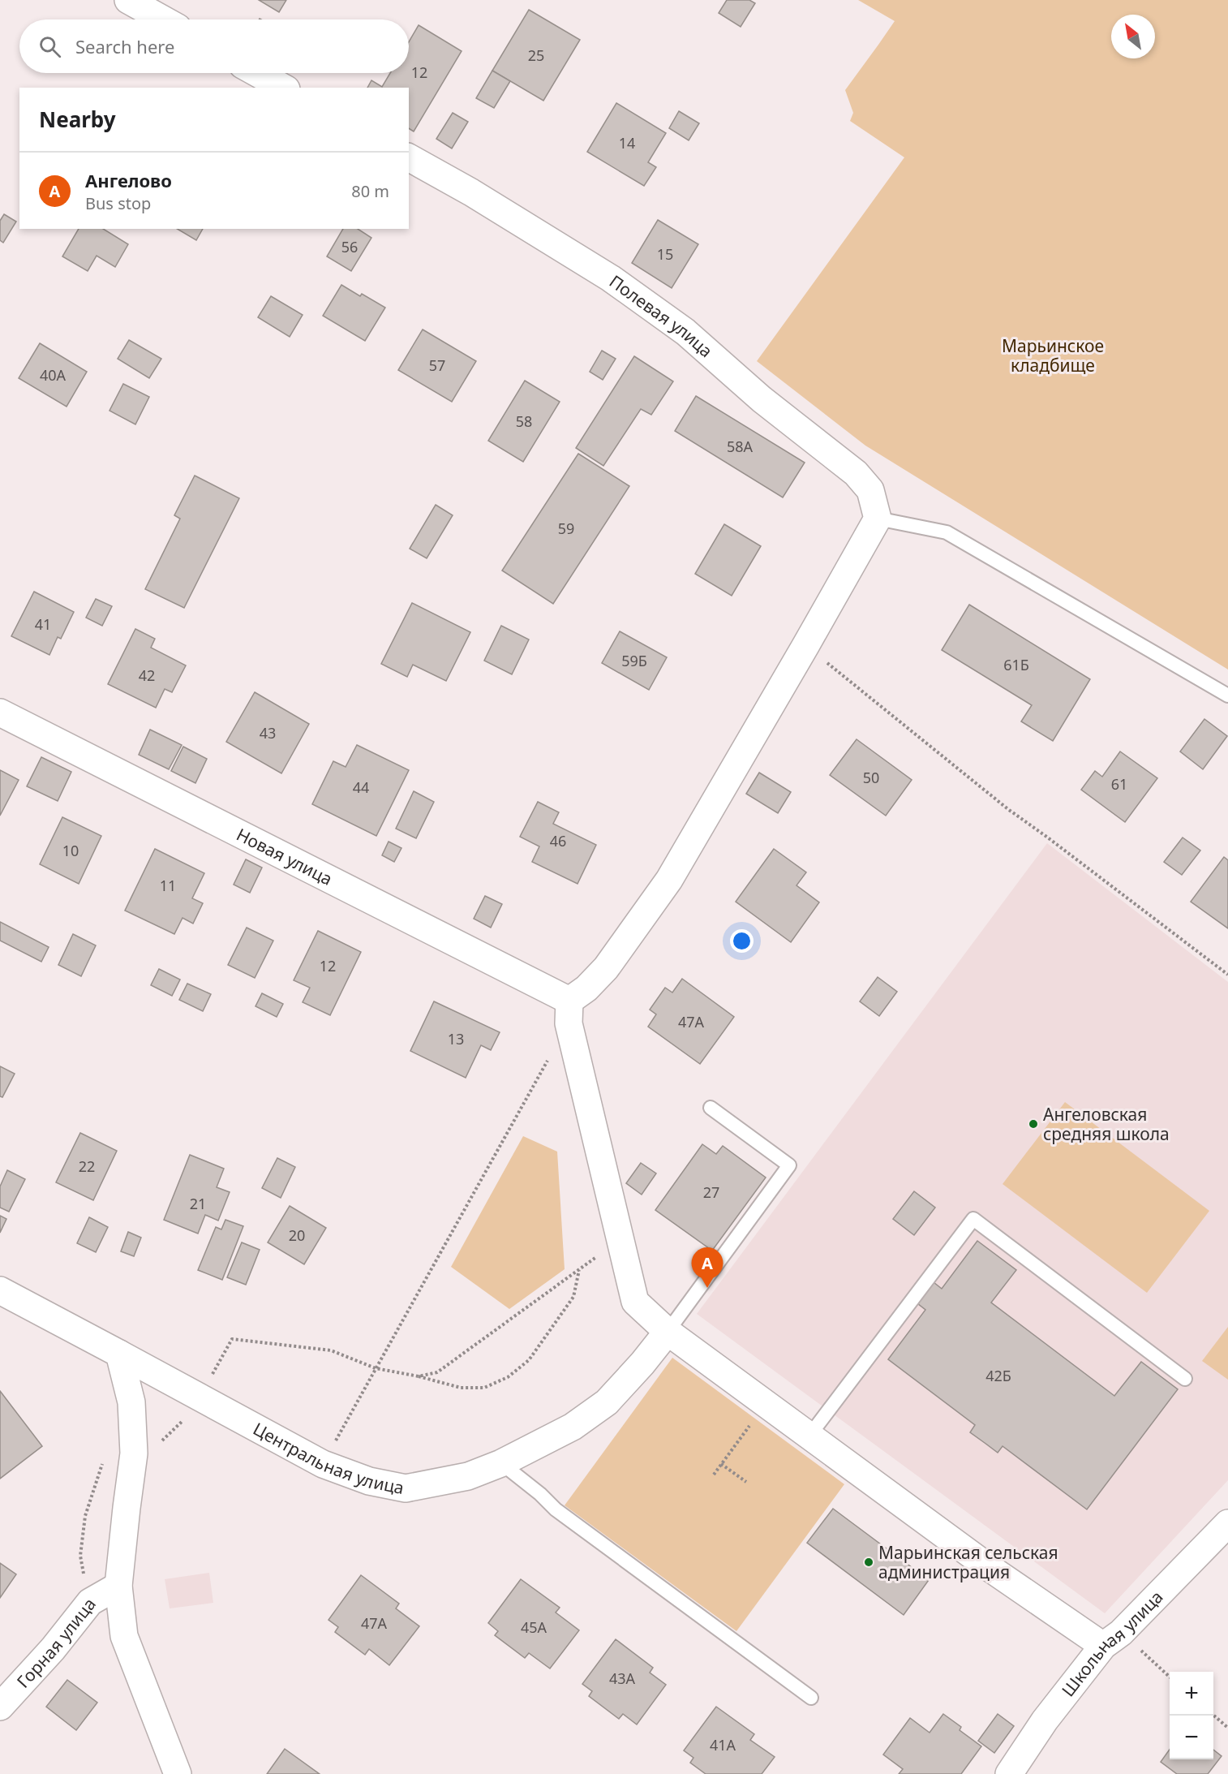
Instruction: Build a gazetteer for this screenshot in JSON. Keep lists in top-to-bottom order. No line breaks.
{"streets":{"street":["Полевая улица","Новая улица","Центральная улица","Горная улица","Школьная улица"]},"parks":["Марьинское кладбище"],"places":["Ангеловская средняя школа","Марьинская сельская администрация"],"house_numbers":["25","12","14","56","15","57","40А","58","58А","59","41","59Б","61Б","42","43","50","61","44","46","10","11","12","47А","13","22","27","21","20","42Б","47А","45А","43А","41А"],"north":"top left","page":{"search":"Search here","heading":"Nearby","list":[{"mark":"A","name":"Ангелово","note":"Bus stop","value":"80 m"}],"pins":"A","map_buttons":["+","−"]}}
